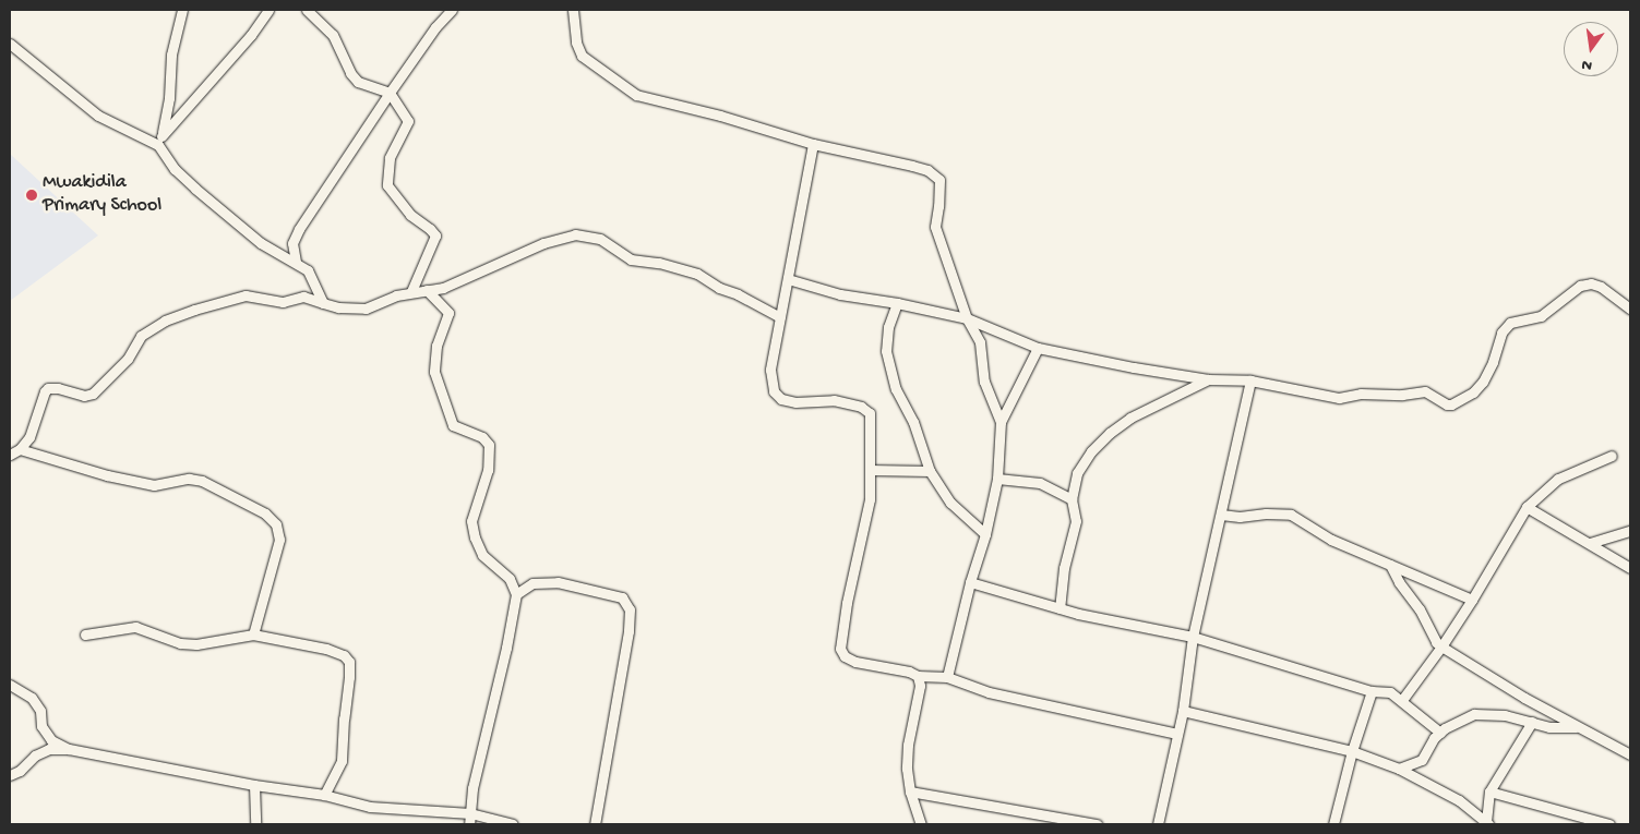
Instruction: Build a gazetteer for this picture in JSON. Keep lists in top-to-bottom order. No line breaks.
{"places":["Mwakidila Primary School"],"north":"bottom"}
